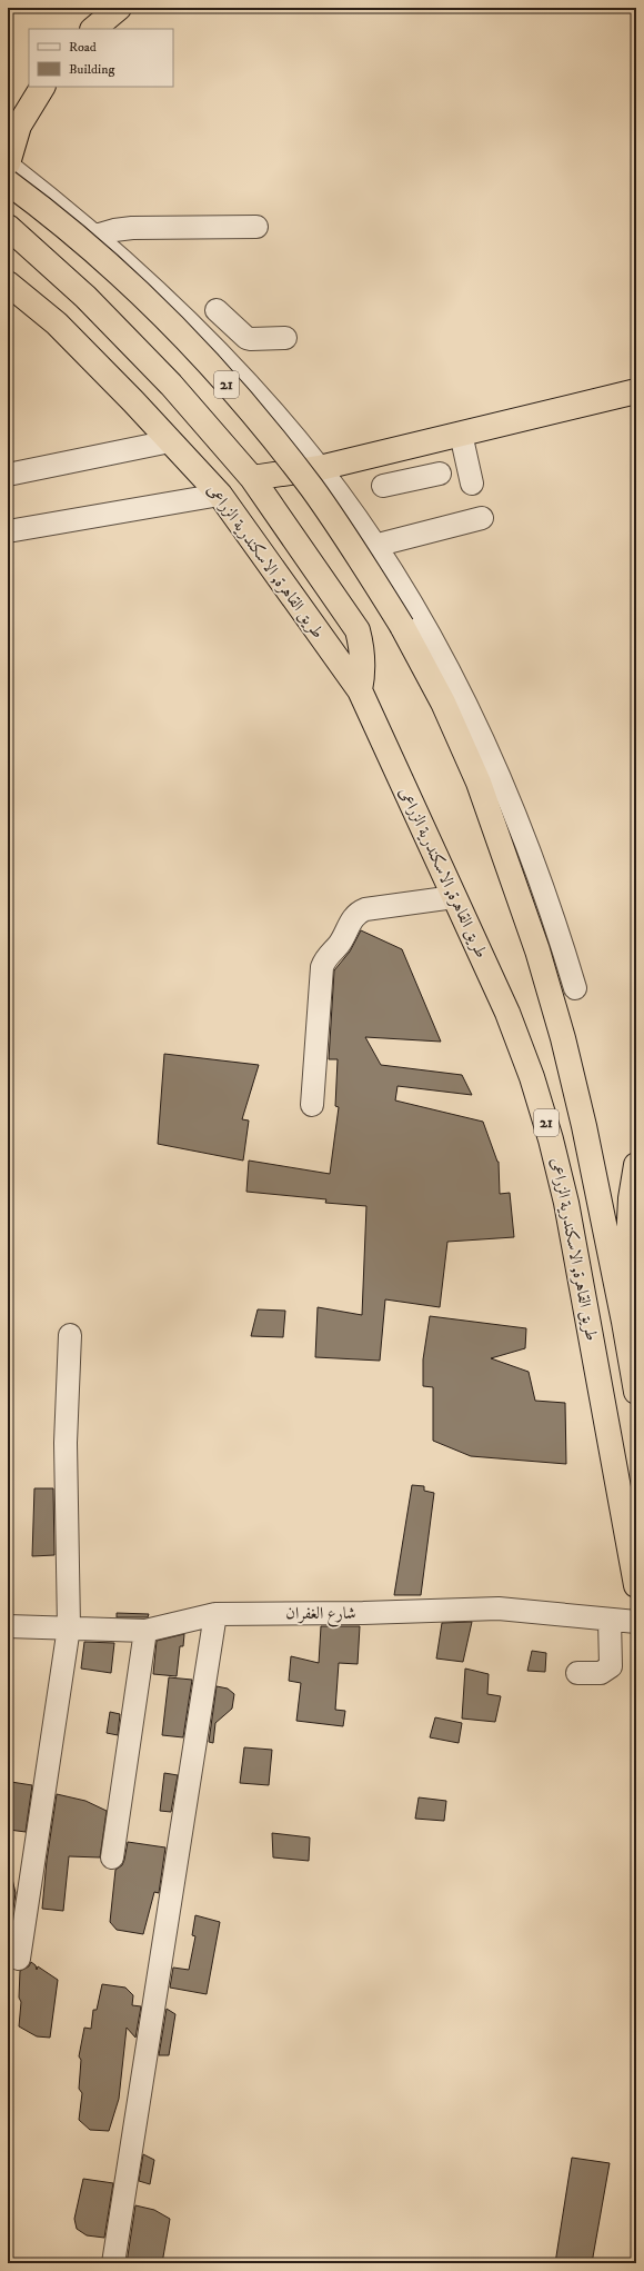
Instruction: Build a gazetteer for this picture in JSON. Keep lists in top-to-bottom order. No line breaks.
{"streets":{"highway":["21","طريق القاهرة, الاسكندرية الزراعى"],"street":["شارع الغفران"]},"legend":["Road","Building"]}
